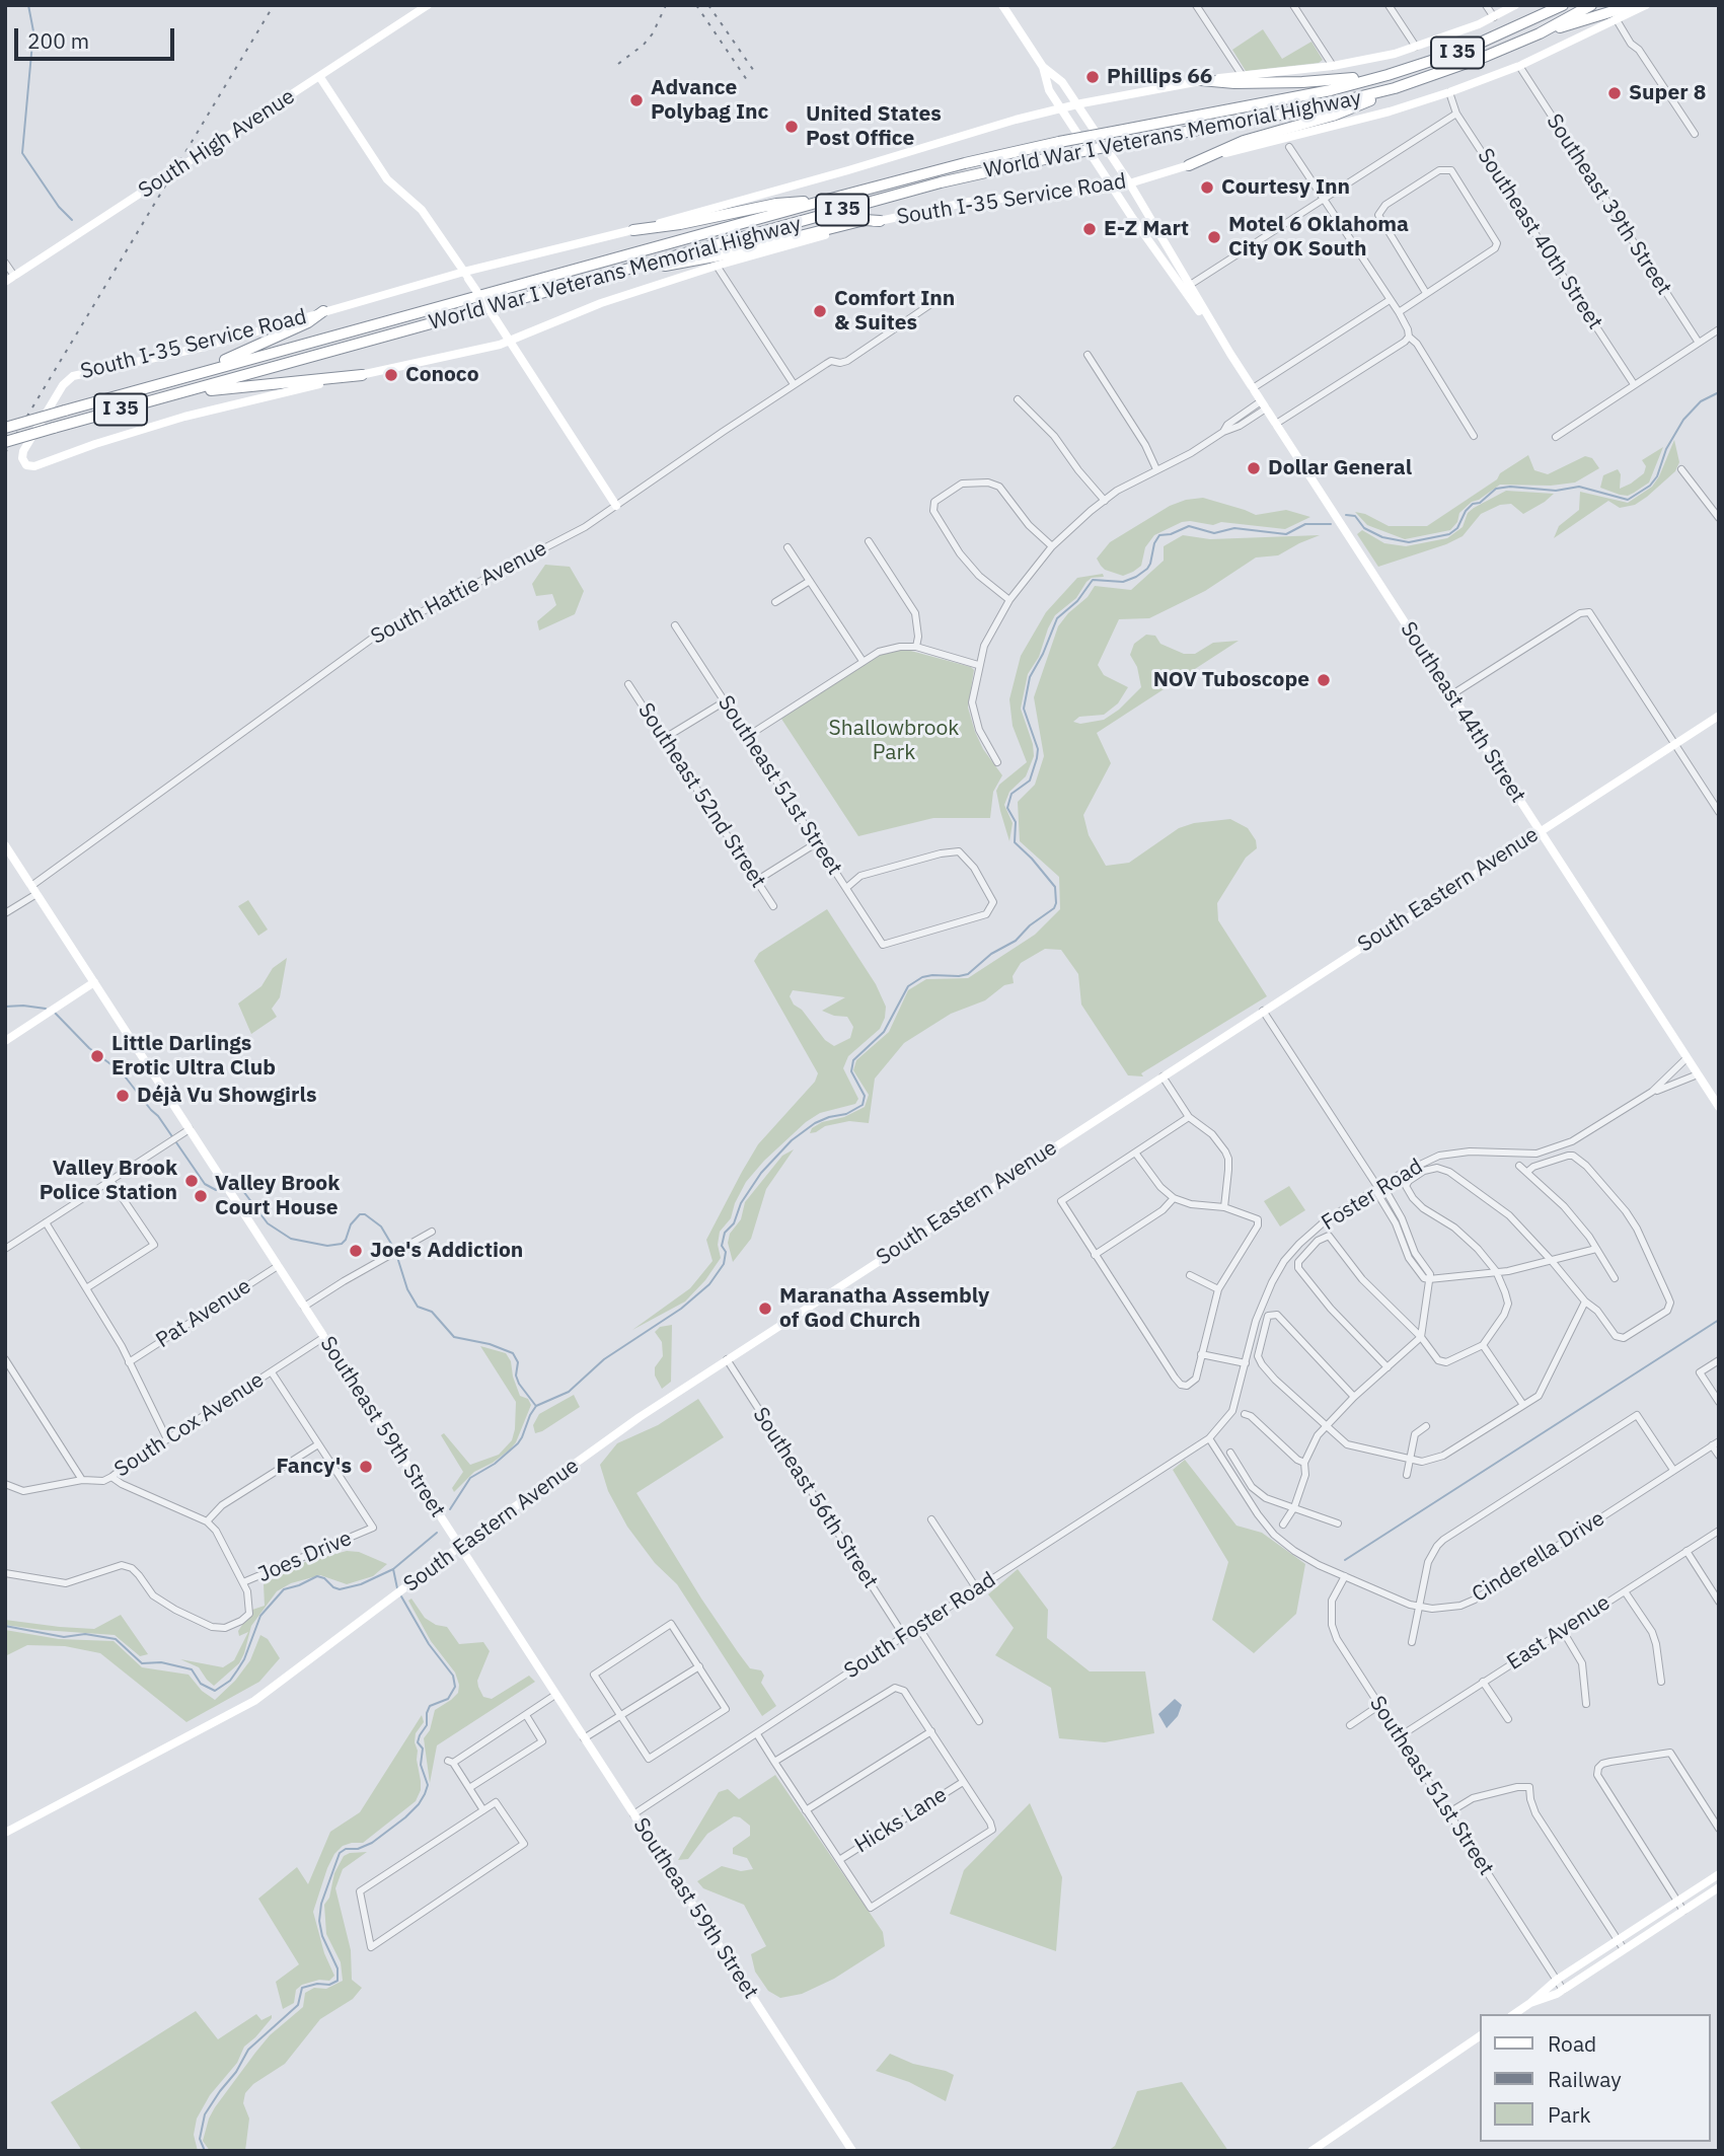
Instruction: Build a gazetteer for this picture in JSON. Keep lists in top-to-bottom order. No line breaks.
{"streets":{"highway":["I 35","World War I Veterans Memorial Highway"],"main road":["South High Avenue","South I-35 Service Road","Southeast 44th Street","South Eastern Avenue","Southeast 59th Street"],"street":["Southeast 39th Street","Southeast 40th Street","South Hattie Avenue","Southeast 51st Street","Southeast 52nd Street","Foster Road","Pat Avenue","South Cox Avenue","Southeast 56th Street","Joes Drive","Cinderella Drive","South Foster Road","East Avenue","Hicks Lane"]},"crossings":[["South I-35 Service Road","Southeast 39th Street"],["South I-35 Service Road","Southeast 40th Street"],["South I-35 Service Road","Southeast 44th Street"],["South Hattie Avenue","Southeast 59th Street"],["Southeast 44th Street","South Eastern Avenue"],["Southeast 44th Street","Foster Road"],["Southeast 51st Street","Cinderella Drive"],["Southeast 51st Street","East Avenue"],["South Eastern Avenue","Southeast 59th Street"],["South Eastern Avenue","Southeast 56th Street"],["Foster Road","Cinderella Drive"],["Foster Road","South Foster Road"],["Pat Avenue","Southeast 59th Street"],["South Cox Avenue","Southeast 59th Street"],["Southeast 59th Street","South Foster Road"],["Southeast 56th Street","South Foster Road"],["Cinderella Drive","South Foster Road"]],"parks":["Shallowbrook Park"],"places":["Phillips 66","Super 8","Advance Polybag Inc","United States Post Office","Courtesy Inn","E-Z Mart","Motel 6 Oklahoma City OK South","Comfort Inn & Suites","Conoco","Dollar General","NOV Tuboscope","Little Darlings Erotic Ultra Club","Déjà Vu Showgirls","Valley Brook Police Station","Valley Brook Court House","Joe's Addiction","Maranatha Assembly of God Church","Fancy's"],"legend":["Road","Railway","Park"],"scale_bar":"200 m"}
